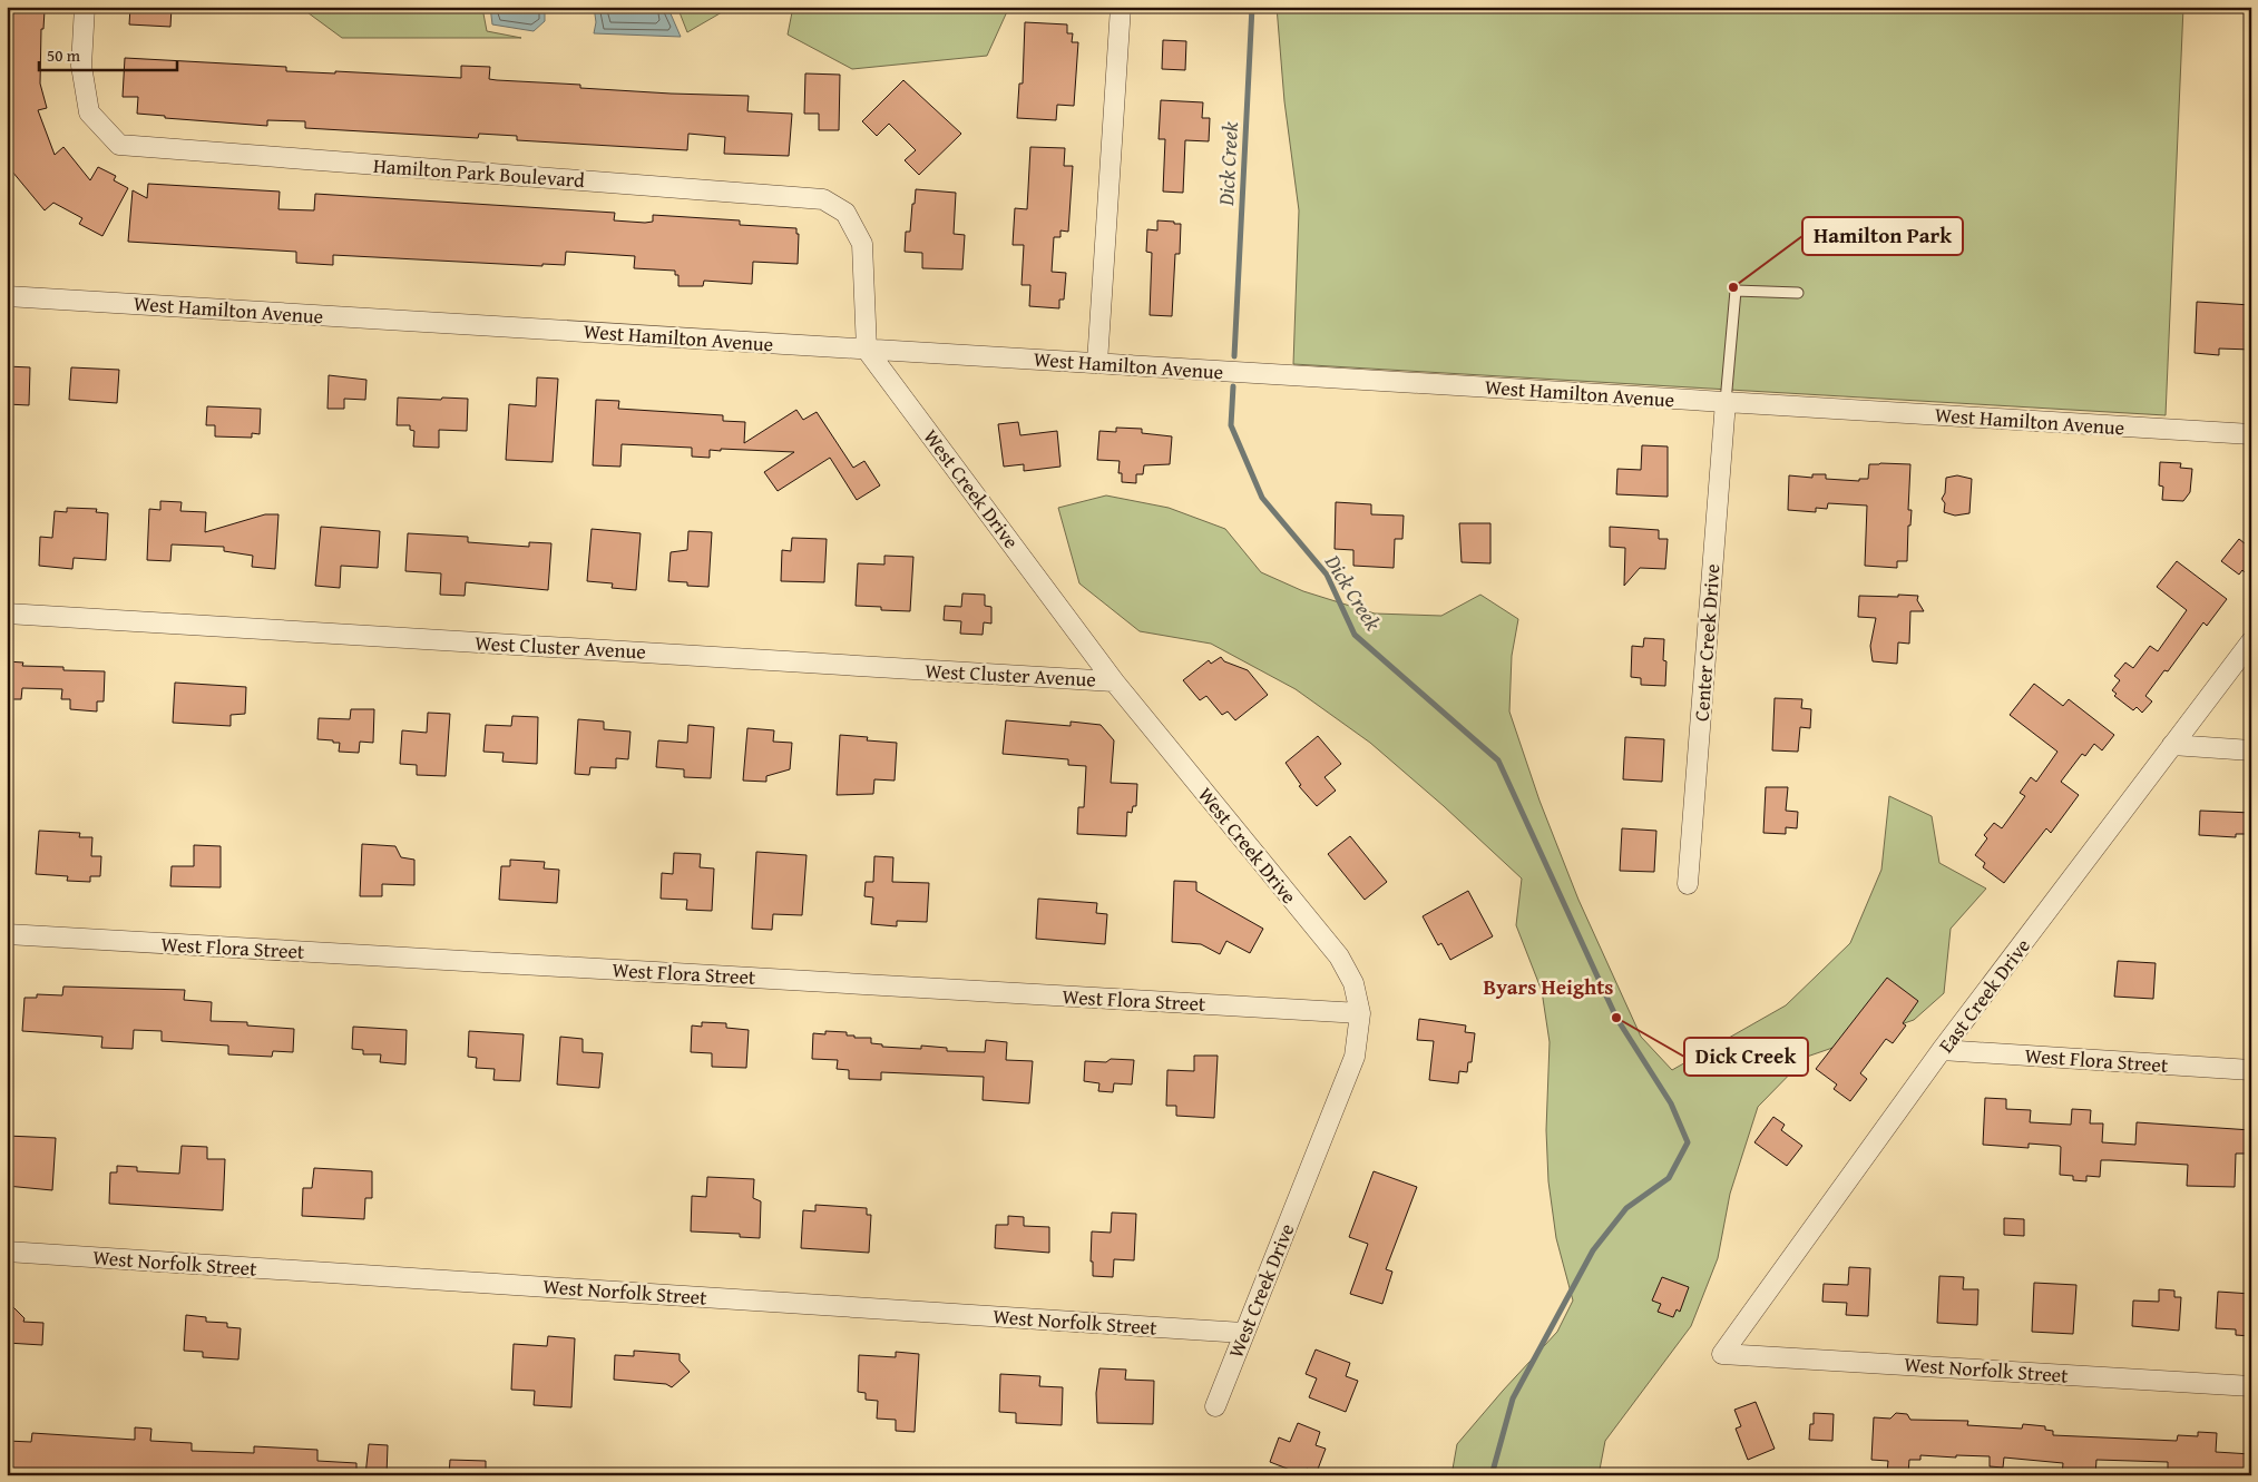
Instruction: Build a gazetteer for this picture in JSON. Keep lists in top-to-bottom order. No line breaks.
{"streets":{"street":["Hamilton Park Boulevard","West Hamilton Avenue","West Creek Drive","Center Creek Drive","West Cluster Avenue","West Flora Street","East Creek Drive","West Norfolk Street"]},"crossings":[["Hamilton Park Boulevard","West Hamilton Avenue"],["Hamilton Park Boulevard","West Creek Drive"],["West Hamilton Avenue","West Creek Drive"],["West Hamilton Avenue","Center Creek Drive"],["West Creek Drive","West Cluster Avenue"],["West Creek Drive","West Flora Street"],["West Creek Drive","West Norfolk Street"],["West Flora Street","East Creek Drive"],["East Creek Drive","West Norfolk Street"]],"districts":["Byars Heights"],"water":["Dick Creek"],"places":["Hamilton Park","Dick Creek"],"scale_bar":"50 m"}
